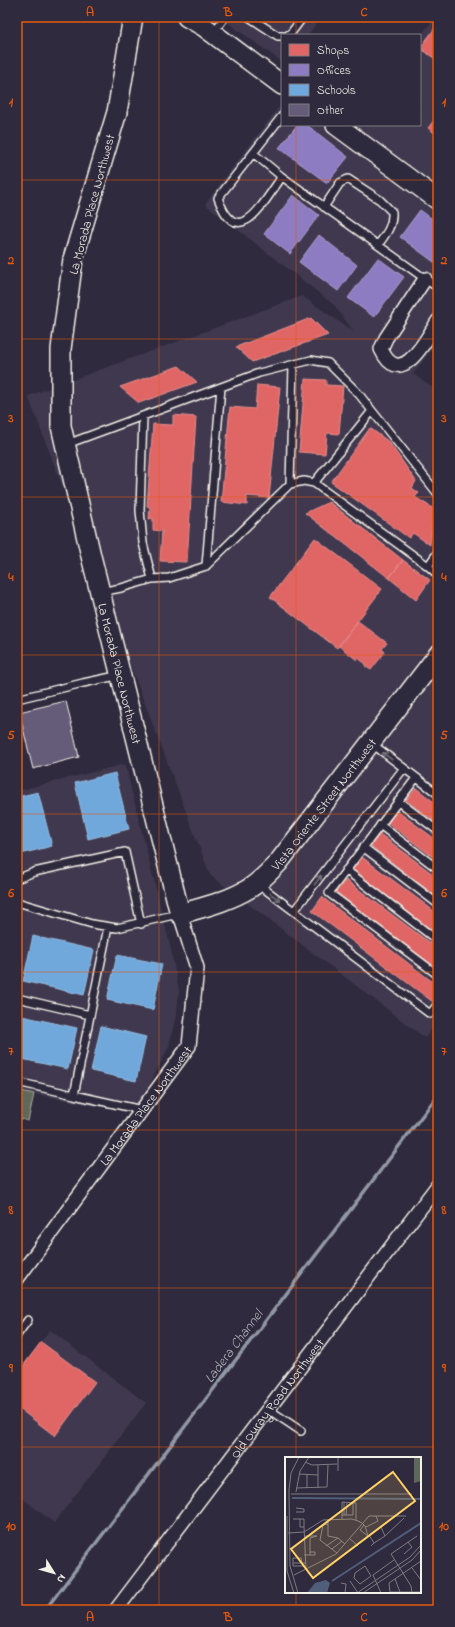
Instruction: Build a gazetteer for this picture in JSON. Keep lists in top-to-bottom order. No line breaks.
{"streets":{"street":["La Morada Place Northwest","Vista Oriente Street Northwest","Old Ouray Road Northwest"]},"crossings":[["La Morada Place Northwest","Vista Oriente Street Northwest"]],"water":["Ladera Channel"],"legend":["Shops","Offices","Schools","Other"],"north":"bottom right","grid":{"columns":["A","B","C"],"rows":["1","2","3","4","5","6","7","8","9","10"]}}
